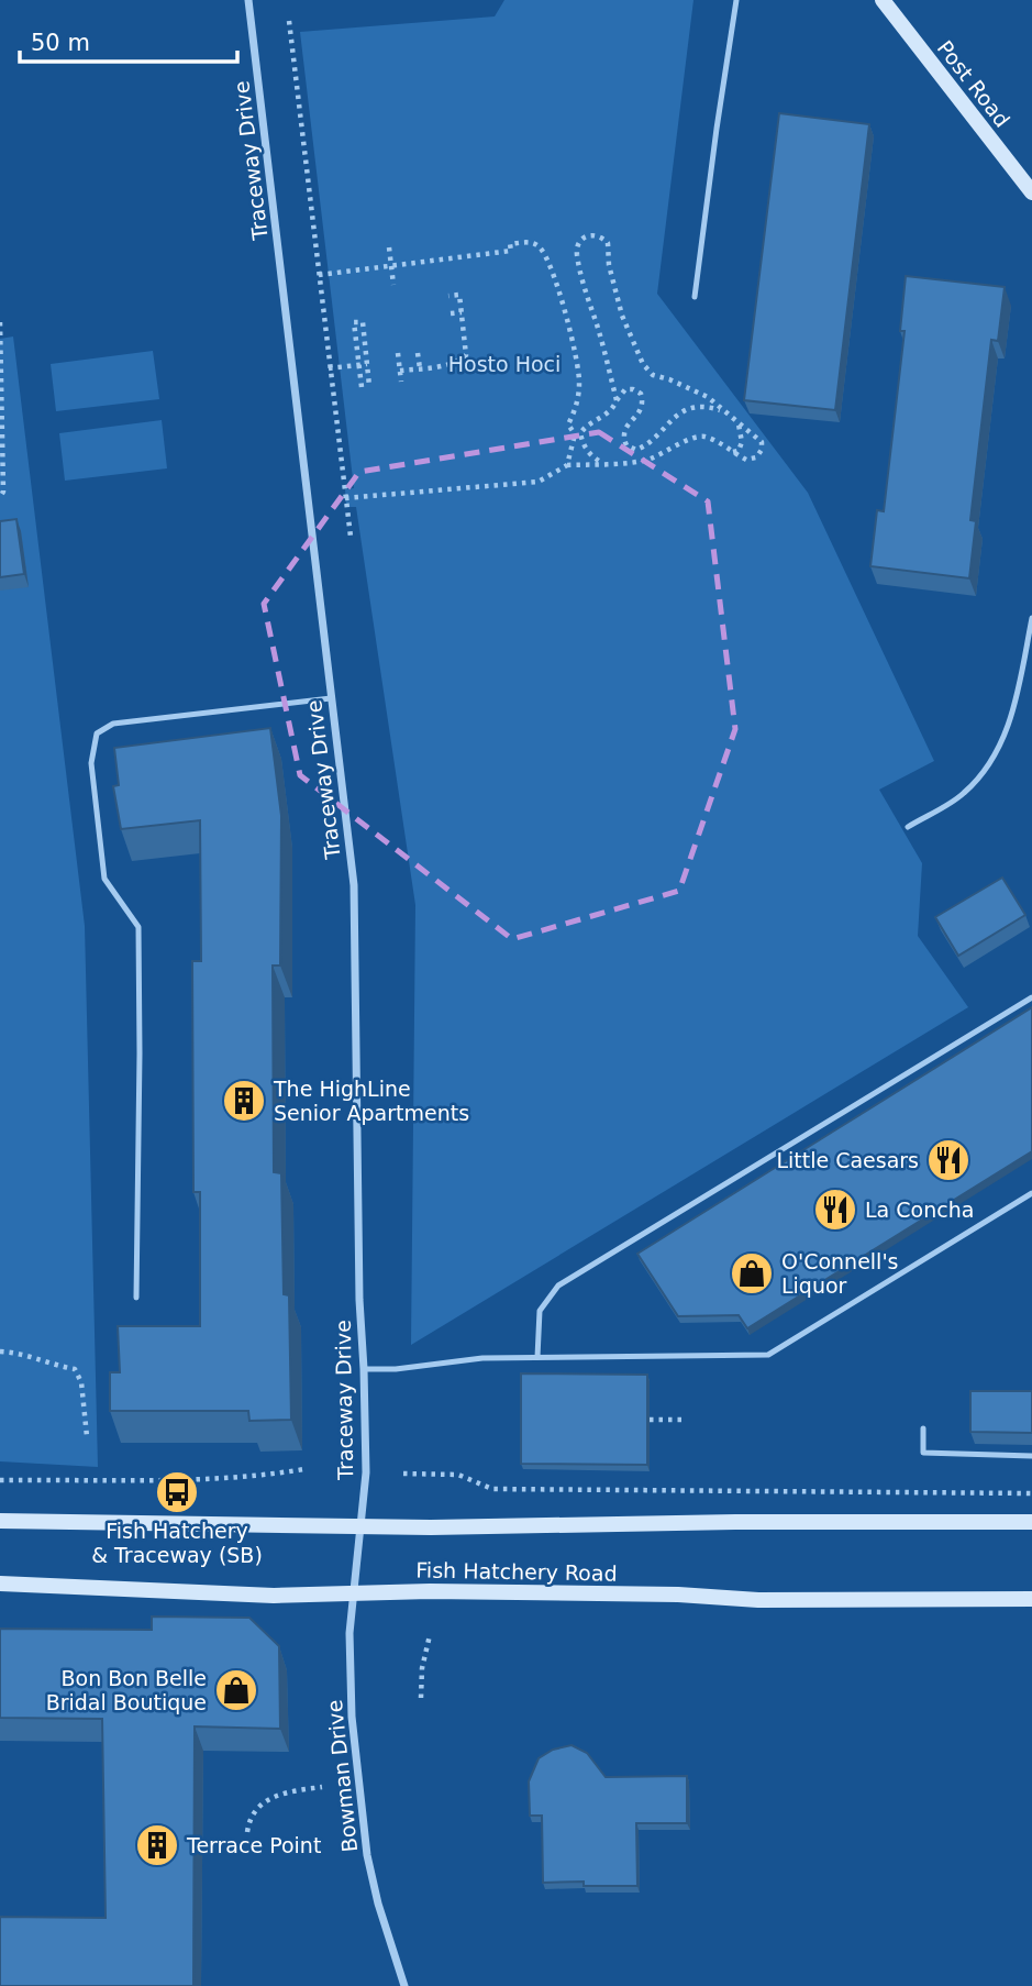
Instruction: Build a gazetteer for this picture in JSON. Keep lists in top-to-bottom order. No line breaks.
{"streets":{"main road":["Post Road","Fish Hatchery Road"],"street":["Traceway Drive","Bowman Drive"]},"crossings":[["Traceway Drive","Fish Hatchery Road"],["Traceway Drive","Bowman Drive"],["Fish Hatchery Road","Bowman Drive"]],"parks":["Hosto Hoci"],"places":{"building":["The HighLine Senior Apartments","Terrace Point"],"restaurant":["Little Caesars","La Concha"],"shop":["O'Connell's Liquor","Bon Bon Belle Bridal Boutique"],"bus stop":["Fish Hatchery & Traceway (SB)"]},"scale_bar":"50 m"}
